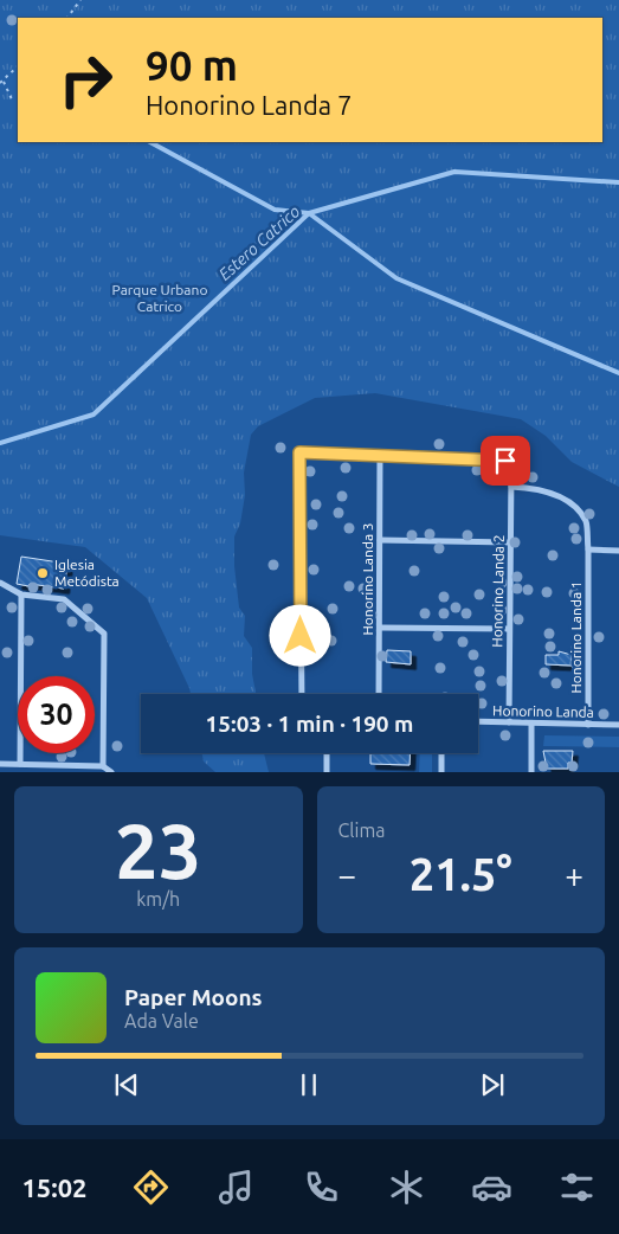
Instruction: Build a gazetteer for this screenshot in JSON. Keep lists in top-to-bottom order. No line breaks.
{"streets":{"street":["Honorino Landa 3","Honorino Landa 2","Honorino Landa 1","Honorino Landa"]},"crossings":[["Honorino Landa 3","Honorino Landa 2"],["Honorino Landa 2","Honorino Landa 1"],["Honorino Landa 2","Honorino Landa"],["Honorino Landa 1","Honorino Landa"]],"water":["Estero Catrico"],"parks":["Parque Urbano Catrico"],"places":["Iglesia Metódista"],"page":{"turn":["90 m","Honorino Landa 7"],"limit":"30","trip":"15:03 · 1 min · 190 m","tile":[["23","km/h"],"Clima"],"heat":["−","21.5°","+"],"song":["Paper Moons","Ada Vale"],"tabs":"15:02"}}
